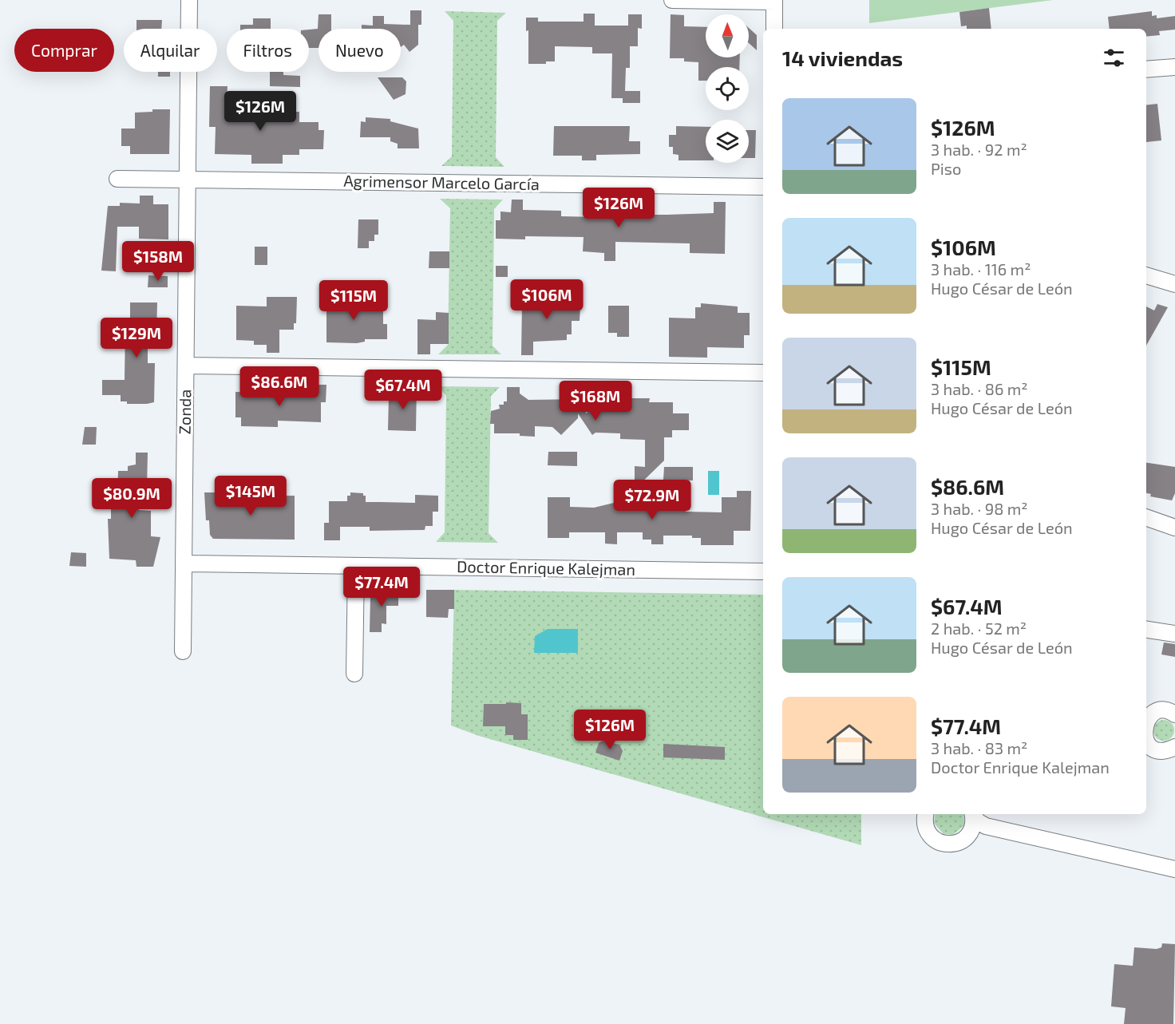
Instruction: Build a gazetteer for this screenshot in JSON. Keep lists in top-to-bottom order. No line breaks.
{"streets":{"street":["Agrimensor Marcelo García","Zonda","Doctor Enrique Kalejman"]},"crossings":[["Agrimensor Marcelo García","Zonda"],["Zonda","Doctor Enrique Kalejman"]],"north":"top","page":{"chip":["Comprar","Alquilar","Filtros","Nuevo"],"heading":"14 viviendas","list":[{"name":"$126M","note":"3 hab. · 92 m² · Piso"},{"name":"$106M","note":"3 hab. · 116 m² · Hugo César de León"},{"name":"$115M","note":"3 hab. · 86 m² · Hugo César de León"},{"name":"$86.6M","note":"3 hab. · 98 m² · Hugo César de León"},{"name":"$67.4M","note":"2 hab. · 52 m² · Hugo César de León"},{"name":"$77.4M","note":"3 hab. · 83 m² · Doctor Enrique Kalejman"}],"price":["$126M","$126M","$158M","$106M","$115M","$129M","$86.6M","$67.4M","$168M","$145M","$80.9M","$72.9M","$77.4M","$126M"]}}
